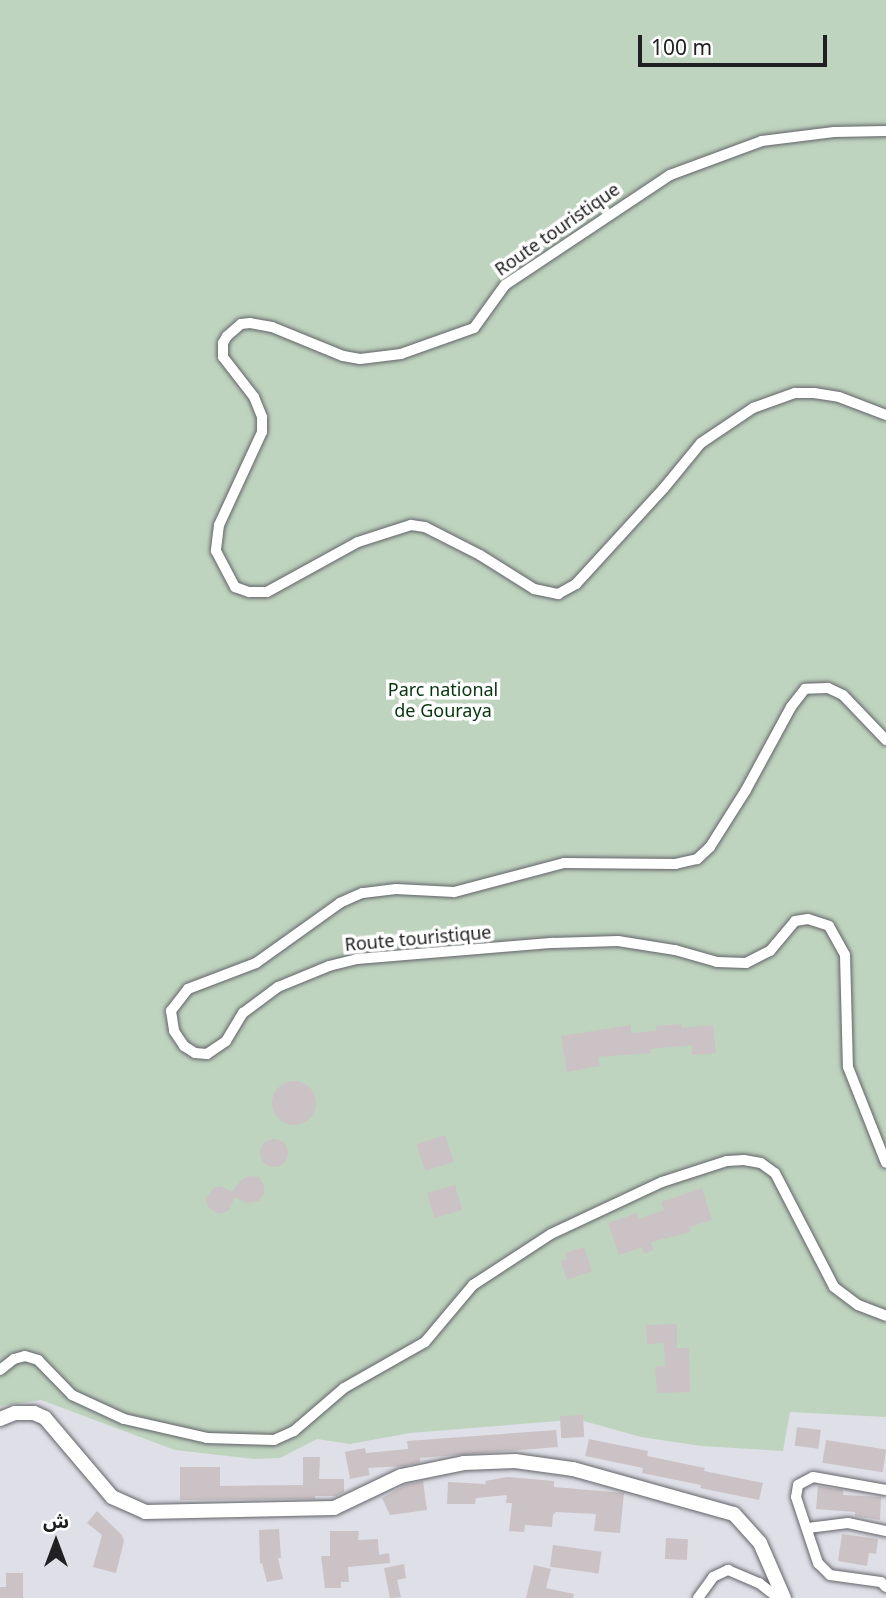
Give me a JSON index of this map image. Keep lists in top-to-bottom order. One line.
{"streets":{"street":["Route touristique"]},"parks":["Parc national de Gouraya"],"scale_bar":"100 m","north":"top"}
